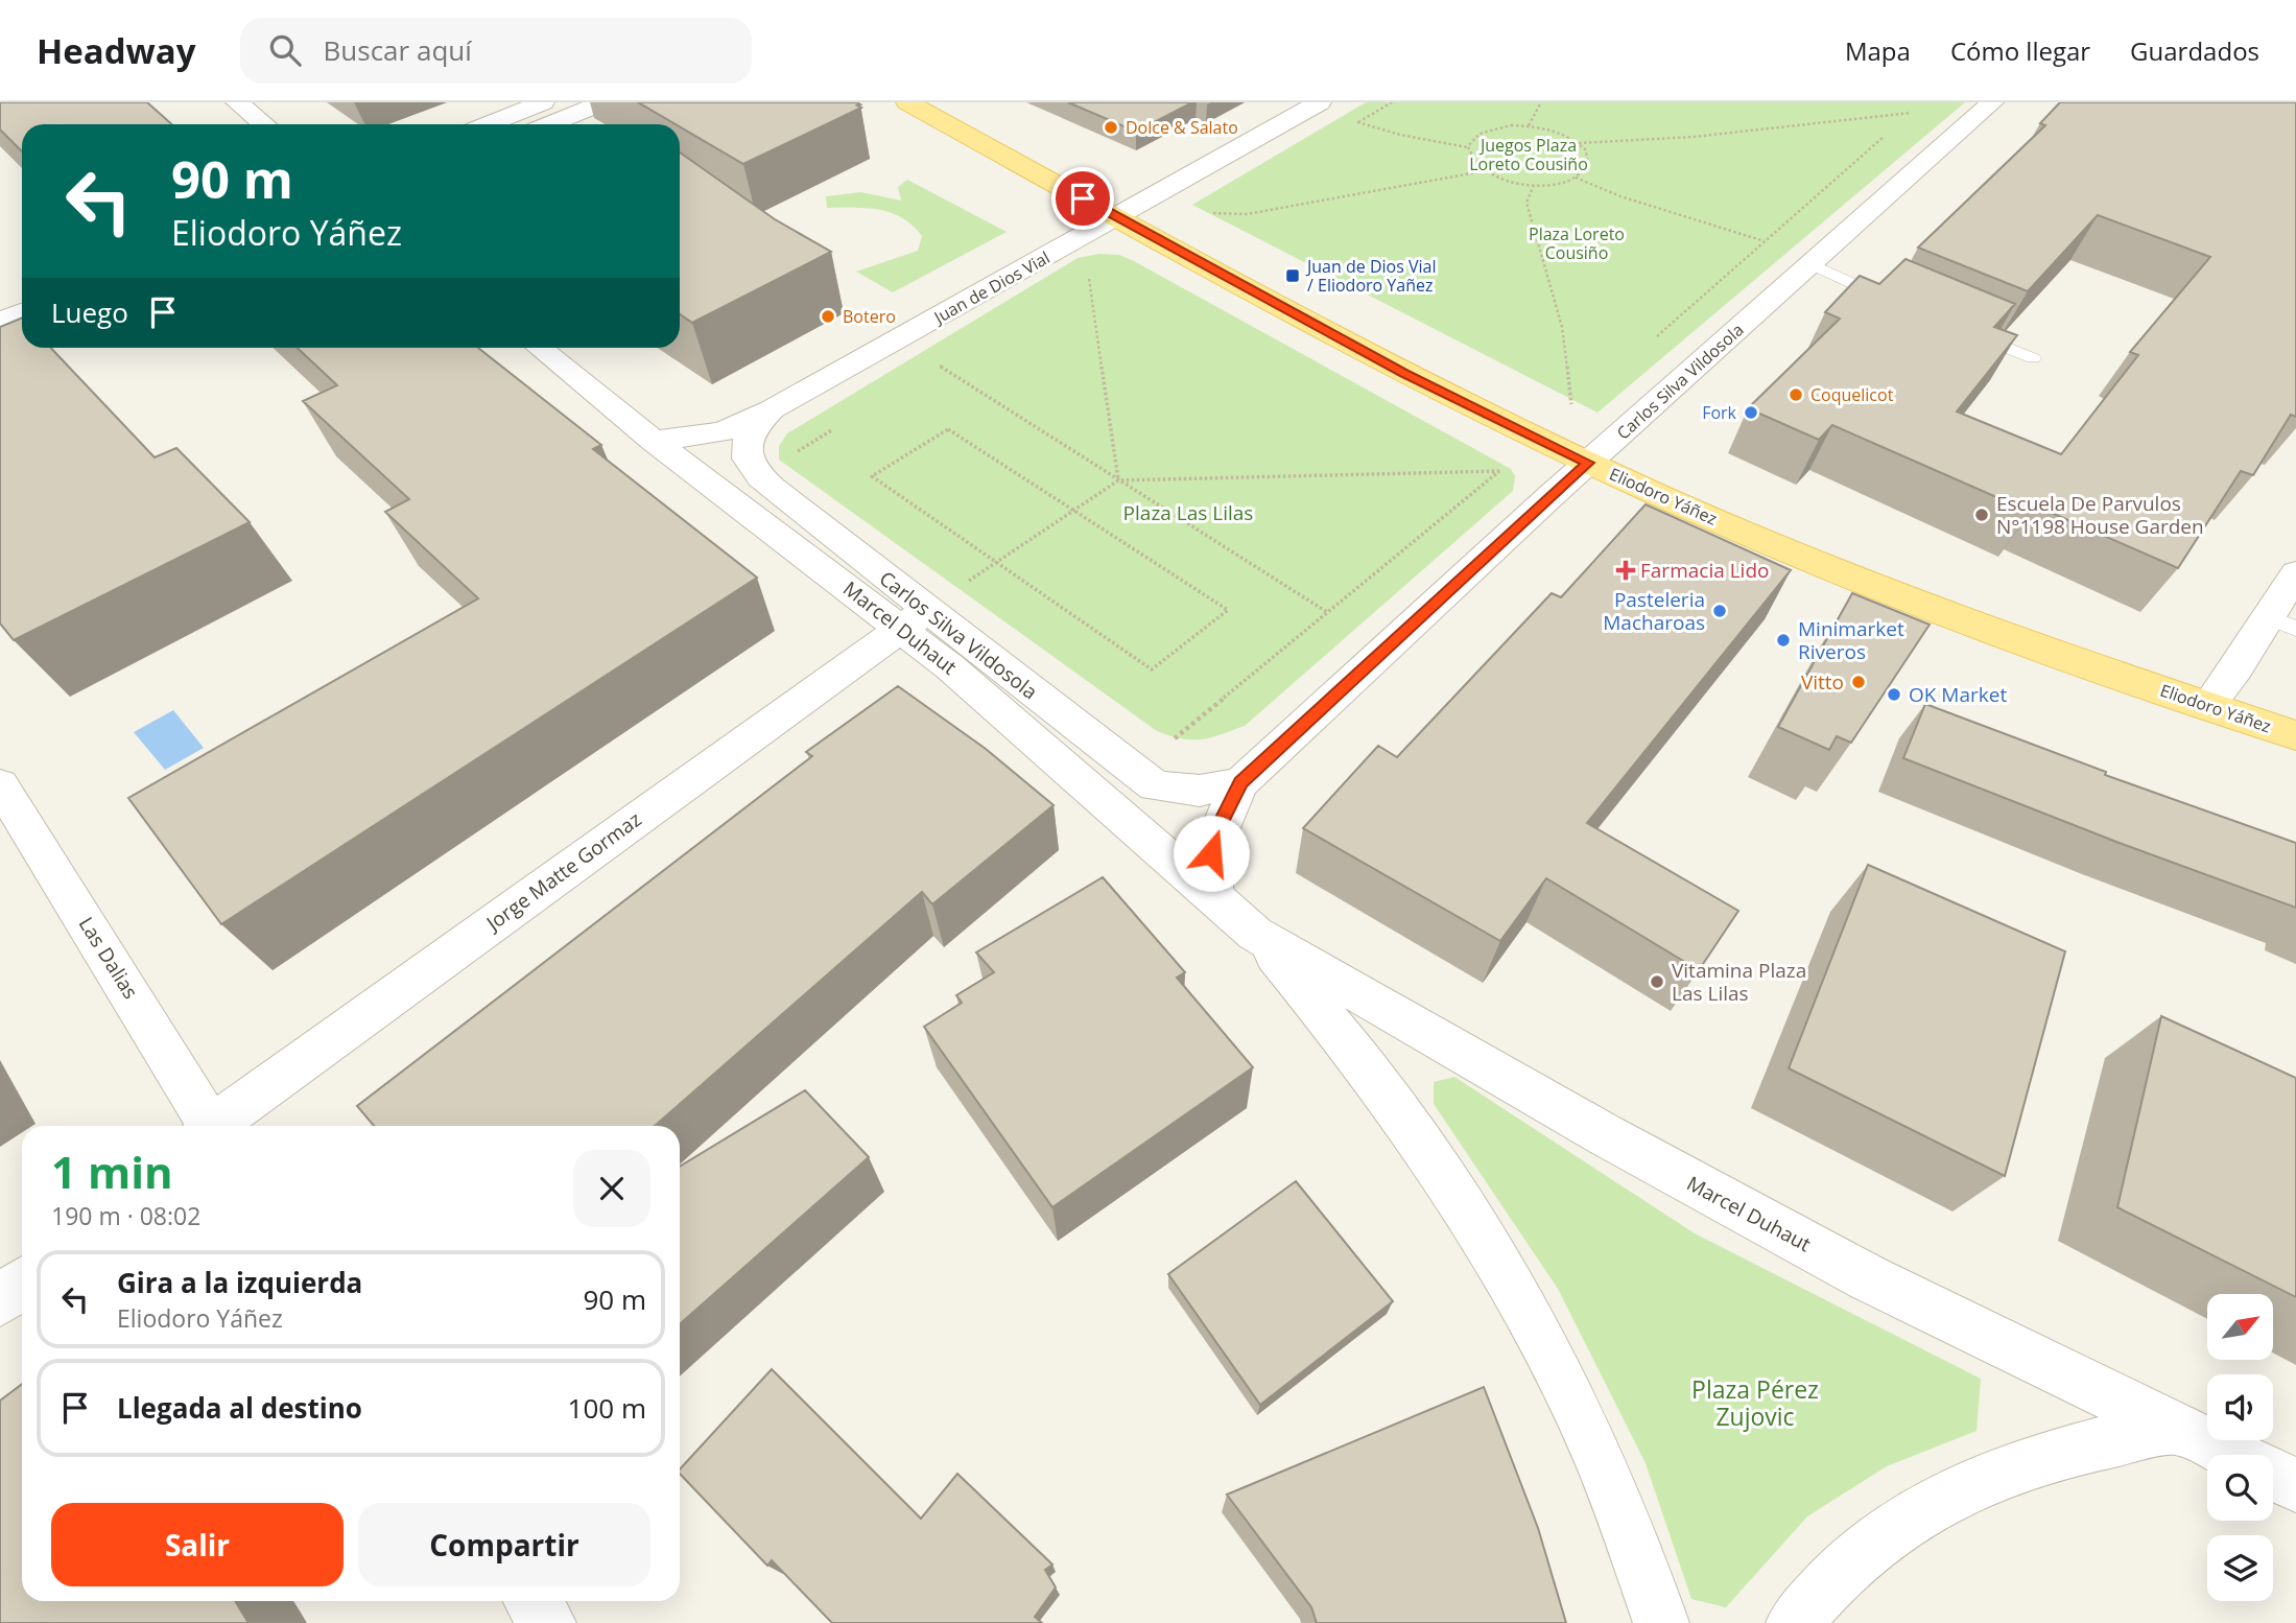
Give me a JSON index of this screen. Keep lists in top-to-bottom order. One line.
{"streets":{"main road":["Eliodoro Yáñez"],"street":["Juan de Dios Vial","Carlos Silva Vildosola","Marcel Duhaut","Jorge Matte Gormaz","Las Dalias"]},"crossings":[["Juan de Dios Vial","Carlos Silva Vildosola"],["Juan de Dios Vial","Eliodoro Yáñez"],["Juan de Dios Vial","Marcel Duhaut"],["Carlos Silva Vildosola","Eliodoro Yáñez"],["Carlos Silva Vildosola","Marcel Duhaut"],["Carlos Silva Vildosola","Jorge Matte Gormaz"],["Marcel Duhaut","Jorge Matte Gormaz"]],"parks":["Juegos Plaza Loreto Cousiño","Plaza Loreto Cousiño","Plaza Las Lilas","Plaza Pérez Zujovic"],"places":{"other":["Dolce & Salato","Botero","Coquelicot","Fork","Escuela De Parvulos N°1198 House Garden","Pasteleria Macharoas","Minimarket Riveros","Vitto","OK Market","Vitamina Plaza Las Lilas"],"transit":["Juan de Dios Vial / Eliodoro Yañez"],"health":["Farmacia Lido"]},"north":"top right","page":{"header":"Headway","search":"Buscar aquí","nav":["Mapa","Cómo llegar","Guardados"],"turn":["90 m","Eliodoro Yáñez"],"then":"Luego","heading":["1 min","190 m · 08:02"],"list":[{"name":"Gira a la izquierda","note":"Eliodoro Yáñez","value":"90 m"},{"name":"Llegada al destino","value":"100 m"}],"buttons":["Salir","Compartir"]}}
